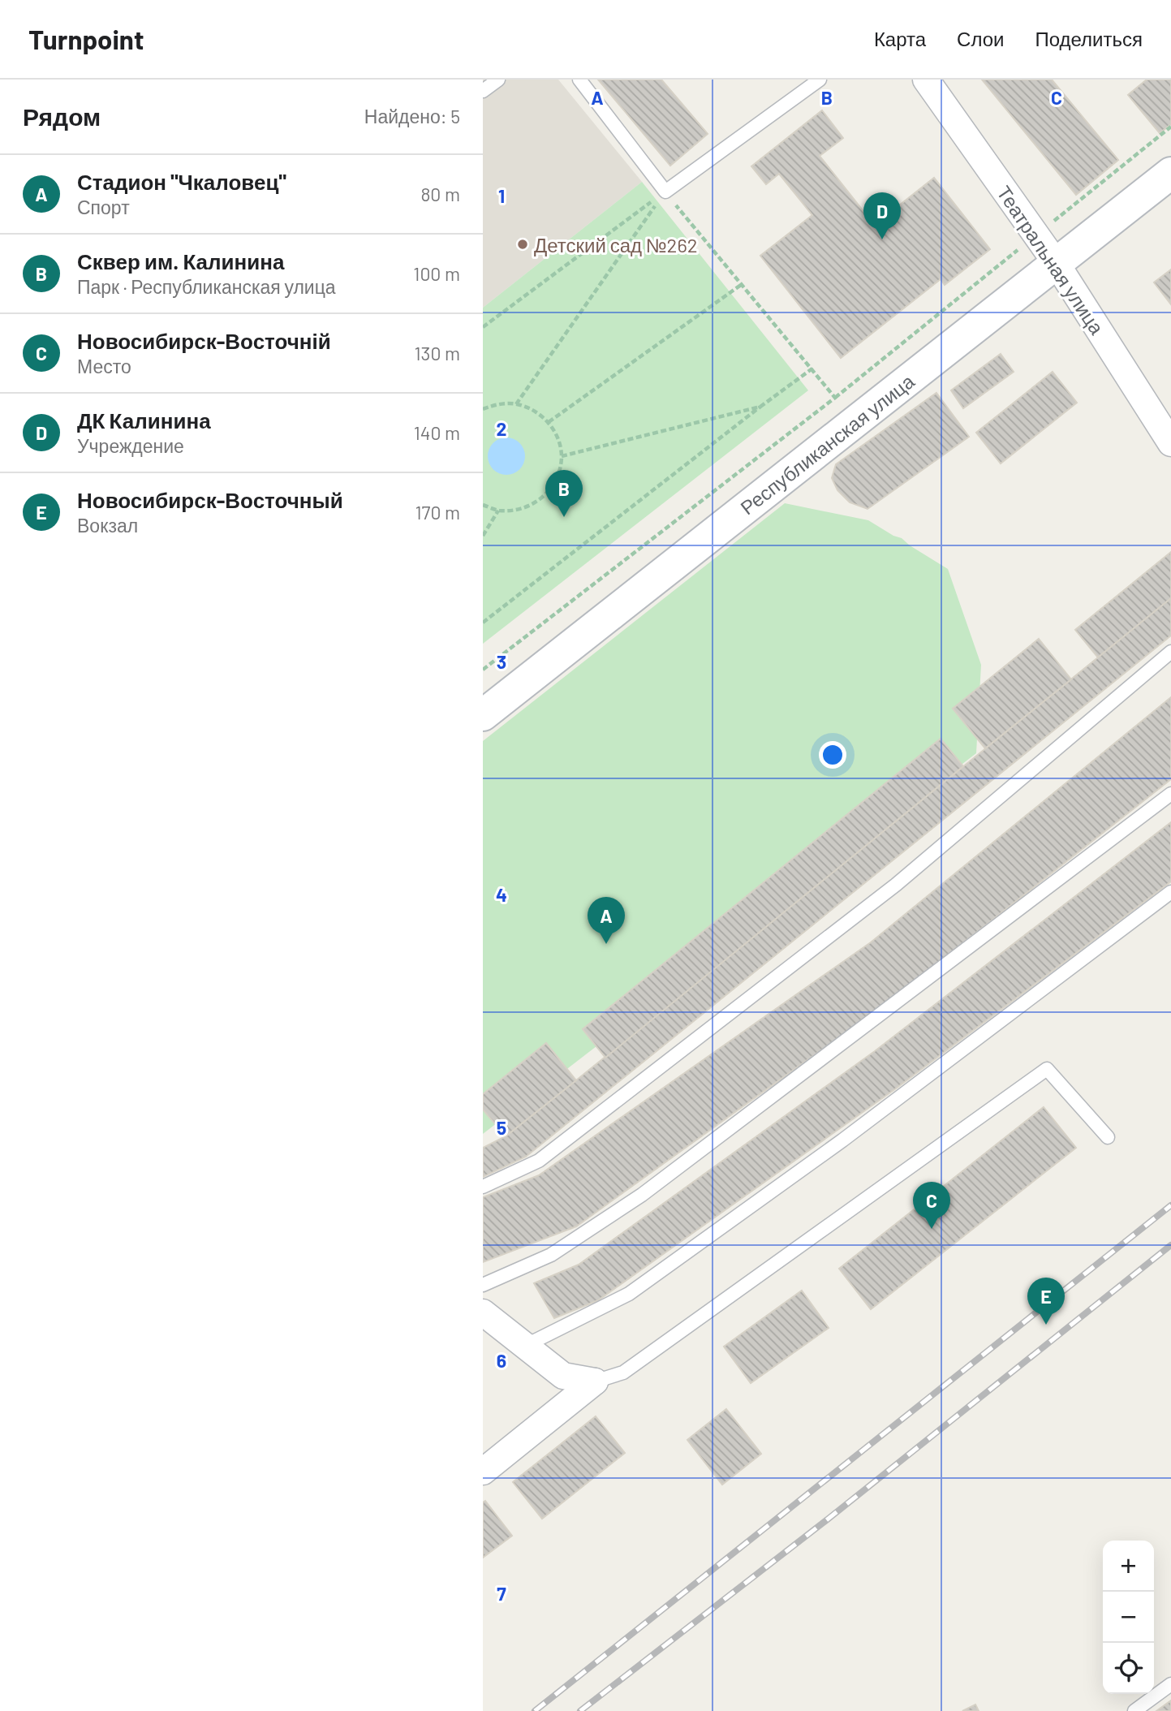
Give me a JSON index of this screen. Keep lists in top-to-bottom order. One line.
{"streets":{"street":["Театральная улица","Республиканская улица"]},"crossings":[["Театральная улица","Республиканская улица"]],"places":["Детский сад №262"],"page":{"header":"Turnpoint","nav":["Карта","Слои","Поделиться"],"heading":["Рядом","Найдено: 5"],"list":[{"mark":"A","name":"Стадион \"Чкаловец\"","note":"Спорт","value":"80 m"},{"mark":"B","name":"Сквер им. Калинина","note":"Парк · Республиканская улица","value":"100 m"},{"mark":"C","name":"Новосибирск-Восточній","note":"Место","value":"130 m"},{"mark":"D","name":"ДК Калинина","note":"Учреждение","value":"140 m"},{"mark":"E","name":"Новосибирск-Восточный","note":"Вокзал","value":"170 m"}],"pins":["D","B","A","C","E"],"map_buttons":["+","−"]},"grid":{"columns":["A","B","C"],"rows":["1","2","3","4","5","6","7"]}}
